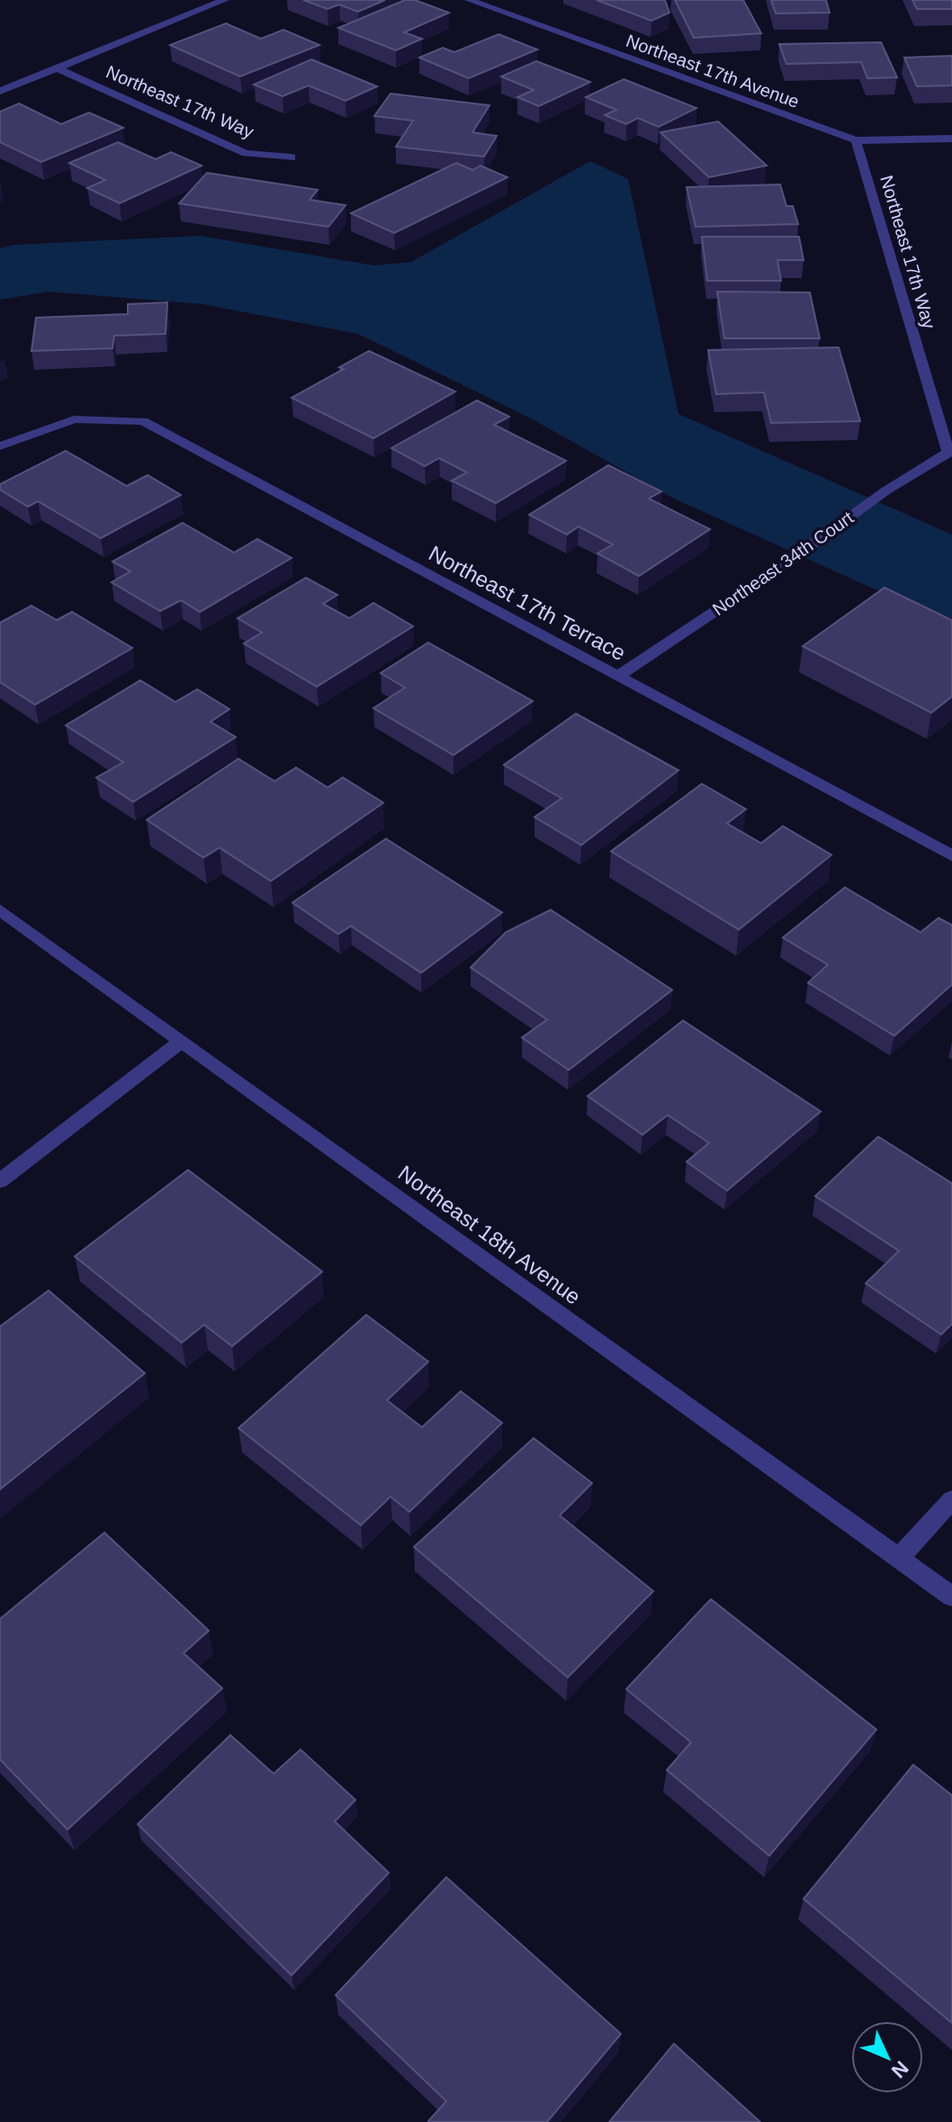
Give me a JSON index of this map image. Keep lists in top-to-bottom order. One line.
{"streets":{"street":["Northeast 17th Avenue","Northeast 17th Way","Northeast 34th Court","Northeast 17th Terrace","Northeast 18th Avenue"]},"crossings":[["Northeast 17th Avenue","Northeast 17th Way"],["Northeast 17th Way","Northeast 34th Court"],["Northeast 34th Court","Northeast 17th Terrace"]],"north":"bottom right"}
